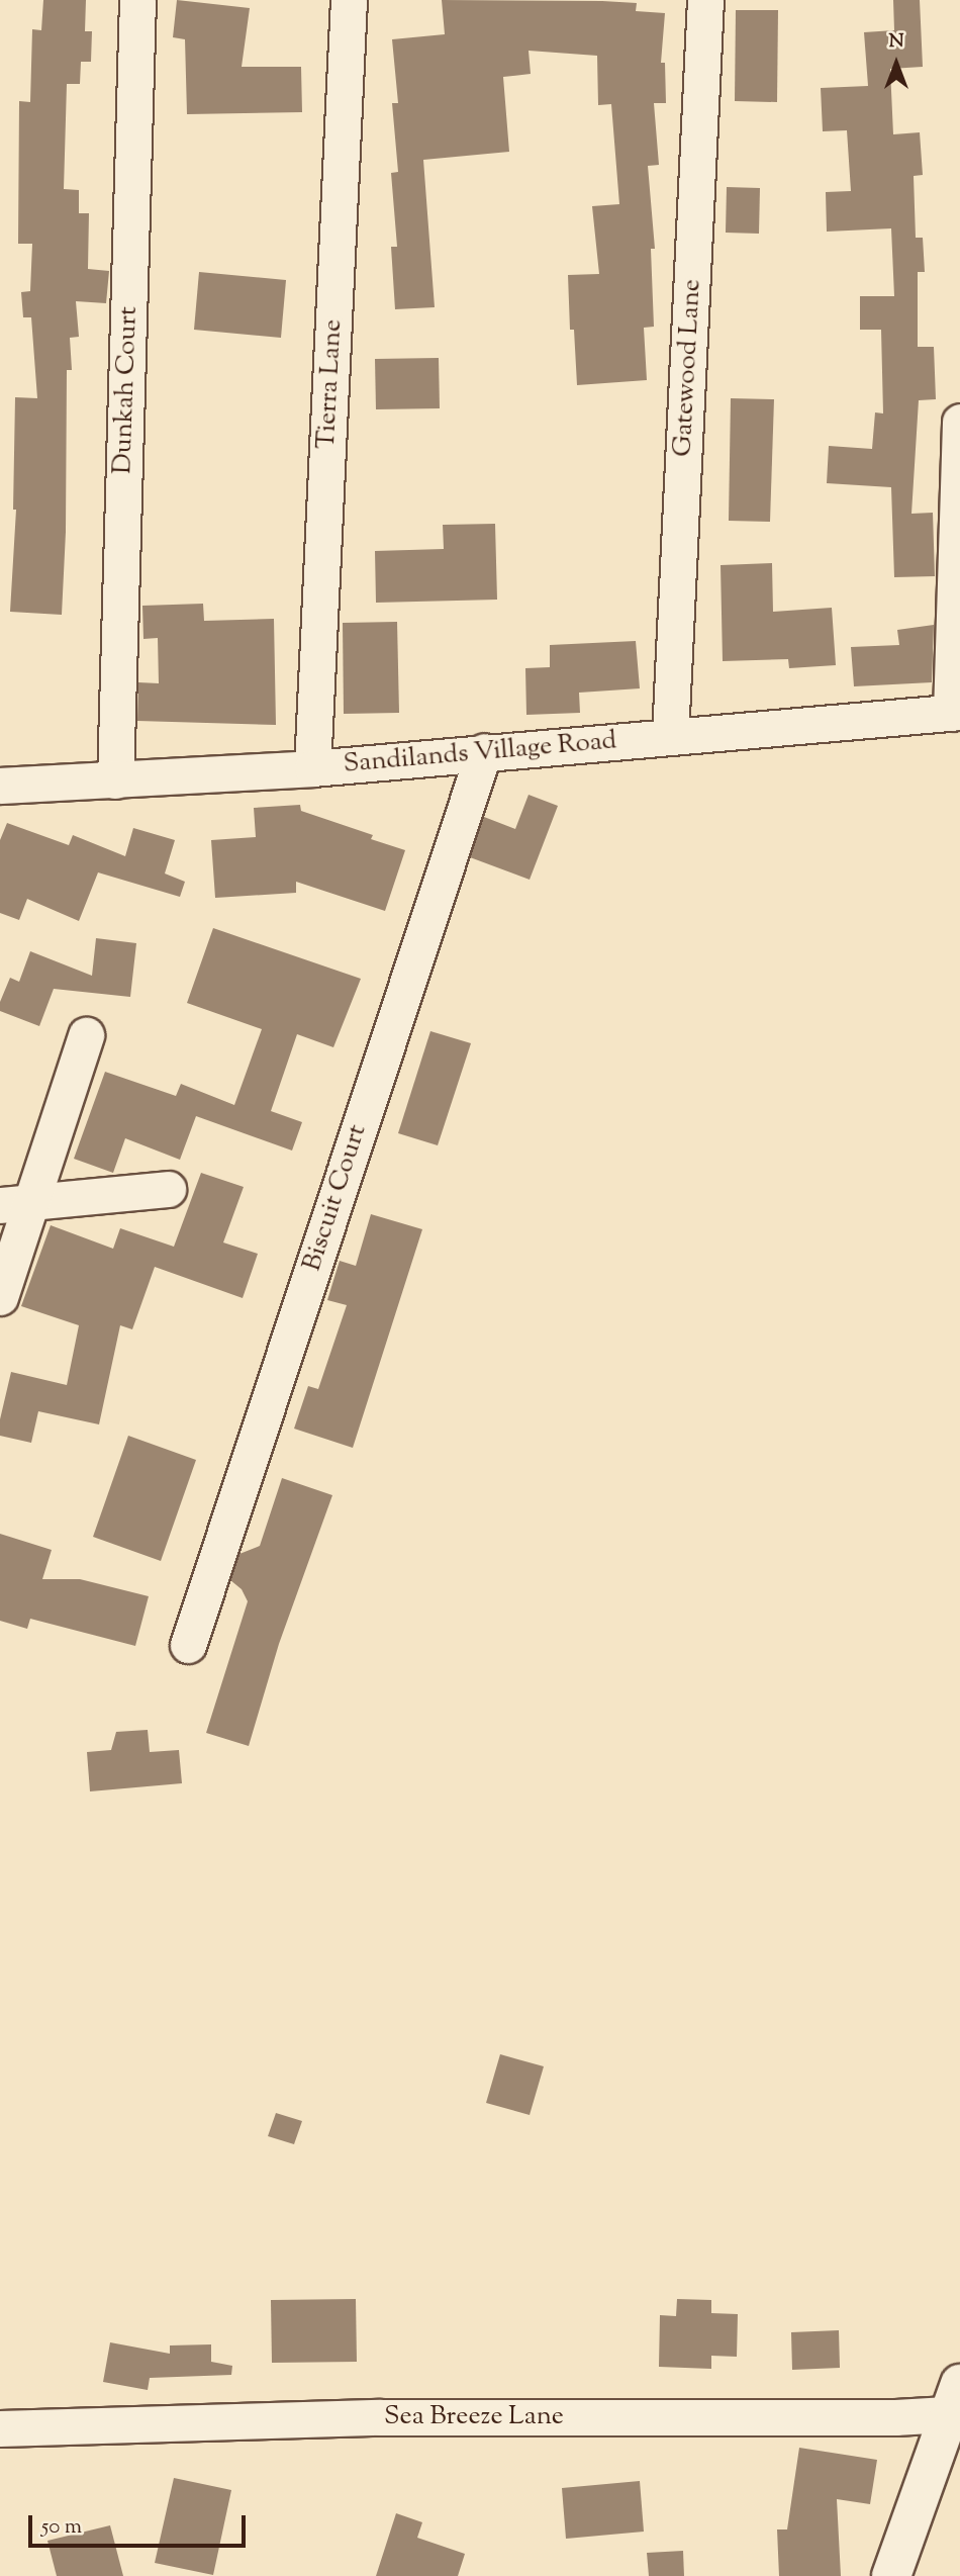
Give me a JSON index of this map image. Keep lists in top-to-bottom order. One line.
{"streets":{"street":["Gatewood Lane","Tierra Lane","Dunkah Court","Sandilands Village Road","Biscuit Court","Sea Breeze Lane"]},"crossings":[["Gatewood Lane","Sandilands Village Road"],["Tierra Lane","Sandilands Village Road"],["Dunkah Court","Sandilands Village Road"],["Sandilands Village Road","Biscuit Court"]],"scale_bar":"50 m","north":"top"}
